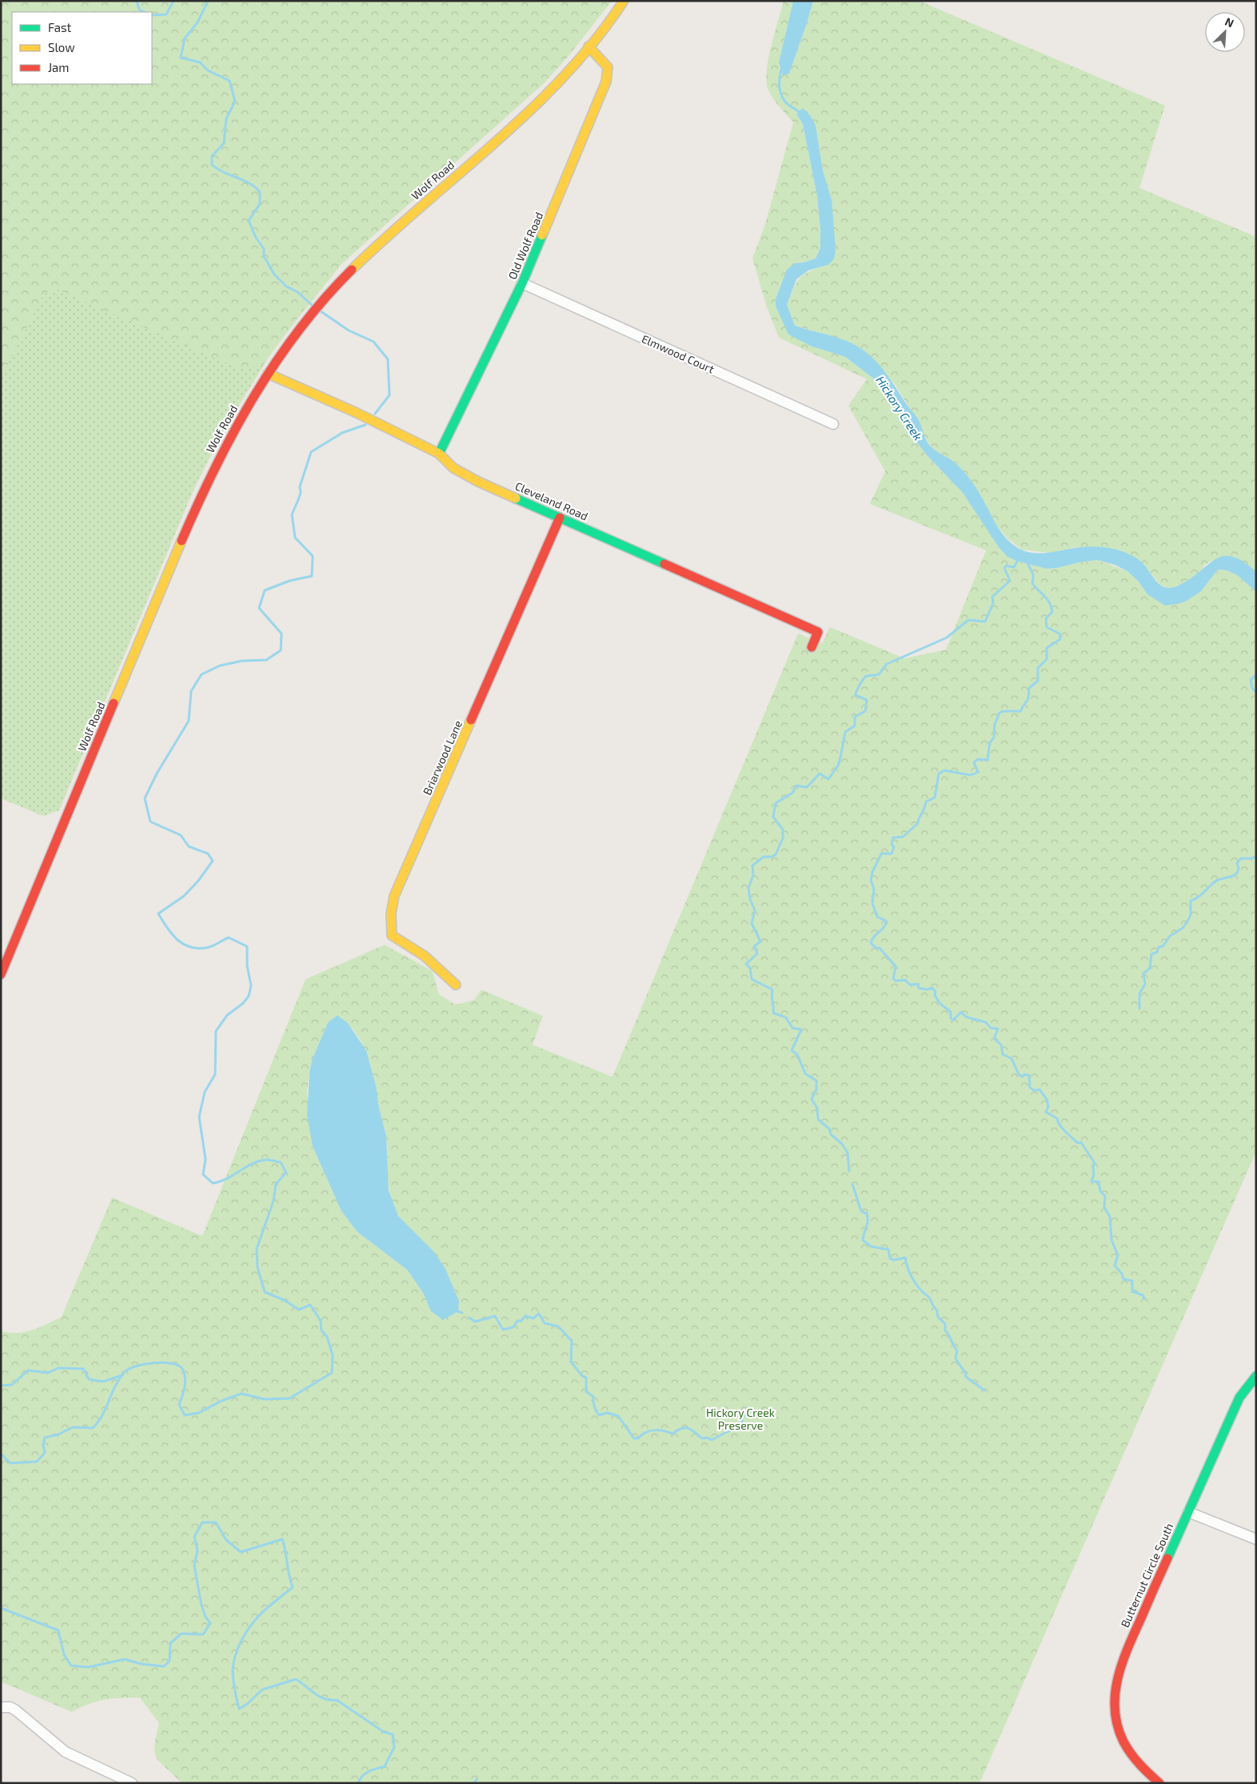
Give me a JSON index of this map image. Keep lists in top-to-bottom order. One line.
{"streets":{"street":["Wolf Road","Old Wolf Road","Elmwood Court","Cleveland Road","Briarwood Lane","Butternut Circle South"]},"crossings":[["Wolf Road","Old Wolf Road"],["Wolf Road","Cleveland Road"],["Old Wolf Road","Elmwood Court"],["Old Wolf Road","Cleveland Road"],["Cleveland Road","Briarwood Lane"]],"water":["Hickory Creek"],"parks":["Hickory Creek Preserve"],"legend":["Fast","Slow","Jam"],"north":"top right"}
